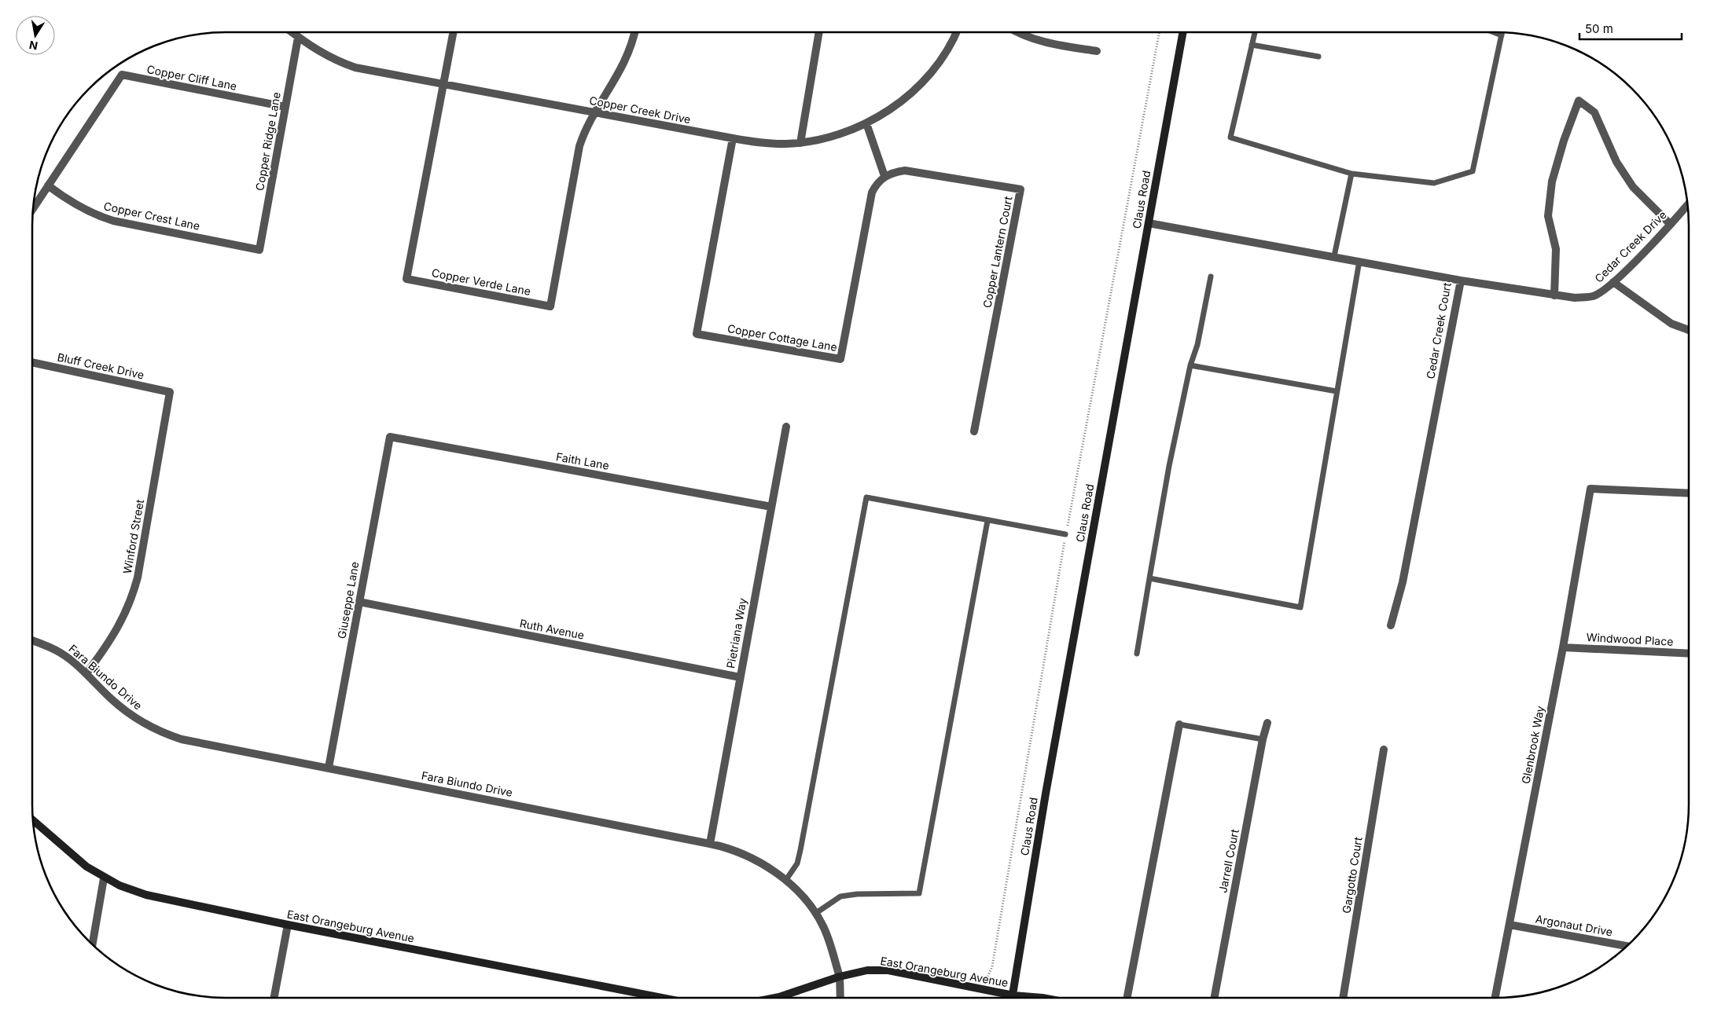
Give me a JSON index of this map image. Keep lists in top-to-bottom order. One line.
{"streets":{"street":["Copper Cliff Lane","Copper Creek Drive","Copper Ridge Lane","Claus Road","Copper Crest Lane","Cedar Creek Drive","Copper Lantern Court","Copper Verde Lane","Cedar Creek Court","Copper Cottage Lane","Bluff Creek Drive","Faith Lane","Winford Street","Giuseppe Lane","Ruth Avenue","Pietriana Way","Windwood Place","Fara Biundo Drive","Glenbrook Way","Jarrell Court","Gargotto Court","Argonaut Drive","East Orangeburg Avenue"]},"crossings":[["Copper Cliff Lane","Copper Ridge Lane"],["Copper Cliff Lane","Copper Crest Lane"],["Copper Creek Drive","Copper Ridge Lane"],["Copper Creek Drive","Copper Verde Lane"],["Copper Creek Drive","Copper Cottage Lane"],["Copper Ridge Lane","Copper Crest Lane"],["Claus Road","Cedar Creek Court"],["Claus Road","East Orangeburg Avenue"],["Cedar Creek Drive","Cedar Creek Court"],["Copper Lantern Court","Copper Cottage Lane"],["Bluff Creek Drive","Winford Street"],["Faith Lane","Giuseppe Lane"],["Faith Lane","Pietriana Way"],["Winford Street","Fara Biundo Drive"],["Giuseppe Lane","Ruth Avenue"],["Giuseppe Lane","Fara Biundo Drive"],["Ruth Avenue","Pietriana Way"],["Pietriana Way","Fara Biundo Drive"],["Windwood Place","Glenbrook Way"],["Fara Biundo Drive","East Orangeburg Avenue"],["Glenbrook Way","Argonaut Drive"]],"scale_bar":"50 m","north":"bottom"}
